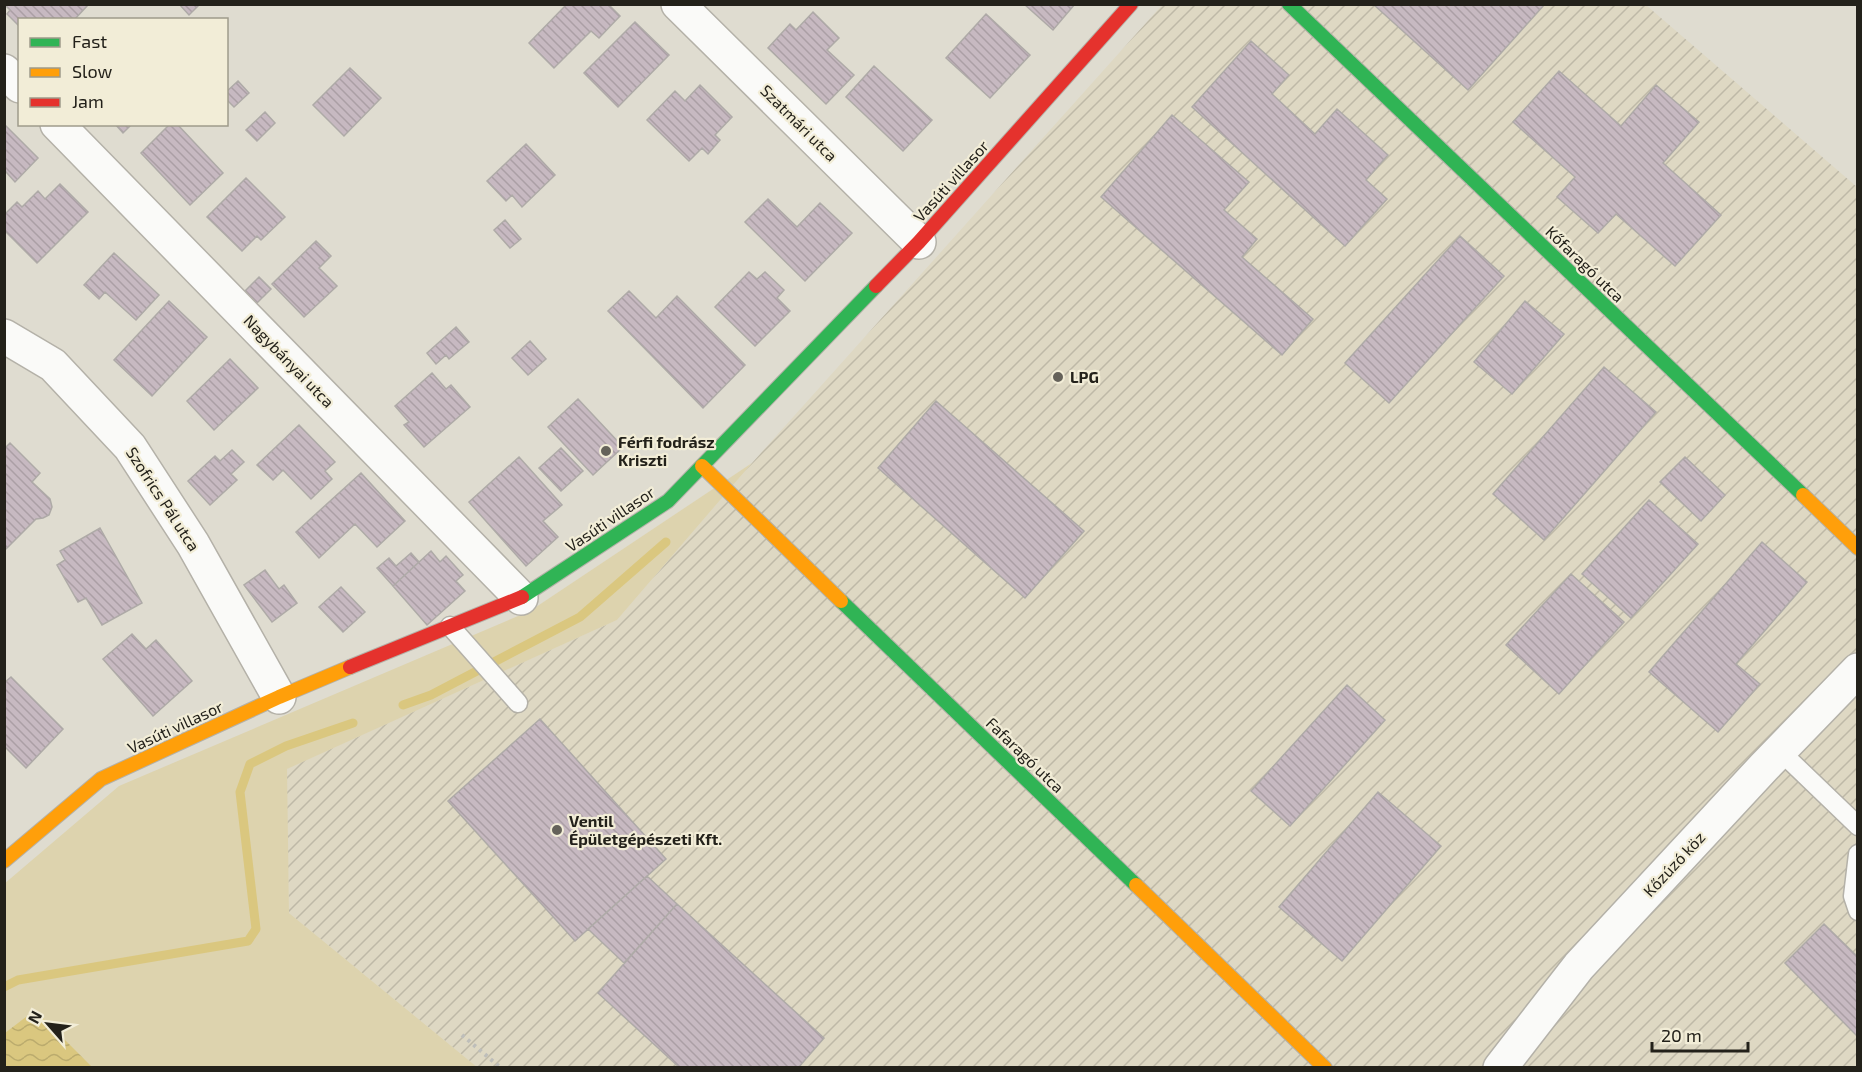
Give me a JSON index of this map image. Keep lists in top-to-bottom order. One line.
{"streets":{"street":["Szatmári utca","Vasúti villasor","Kőfaragó utca","Nagybányai utca","Szofrics Pál utca","Fafaragó utca","Kőzúzó köz"]},"crossings":[["Szatmári utca","Vasúti villasor"],["Vasúti villasor","Nagybányai utca"],["Vasúti villasor","Szofrics Pál utca"],["Vasúti villasor","Fafaragó utca"]],"places":["LPG","Férfi fodrász Kriszti","Ventil Épületgépészeti Kft."],"legend":["Fast","Slow","Jam"],"scale_bar":"20 m","north":"top left"}
